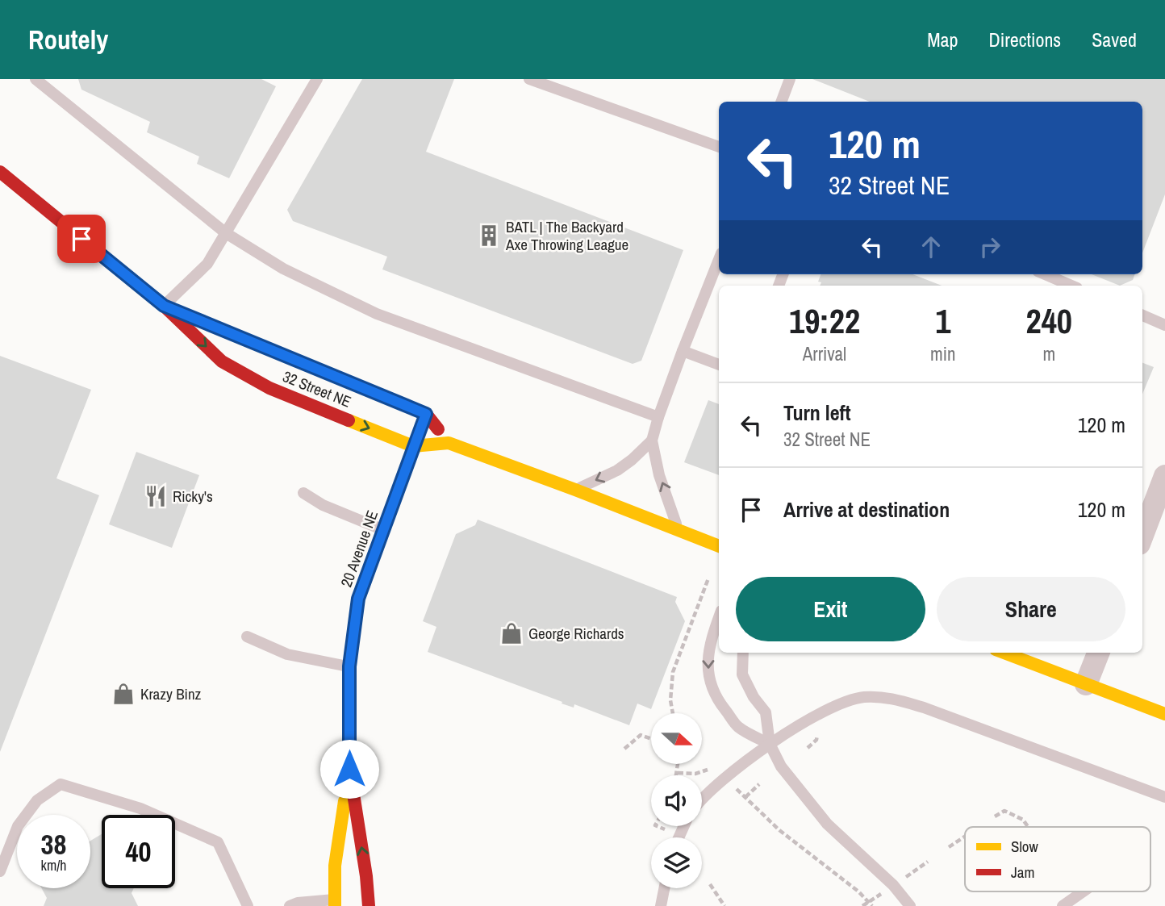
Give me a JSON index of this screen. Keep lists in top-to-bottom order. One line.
{"streets":{"street":["32 Street NE","20 Avenue NE"]},"crossings":[["32 Street NE","20 Avenue NE"]],"places":{"building":["BATL | The Backyard Axe Throwing League"],"restaurant":["Ricky's"],"shop":["George Richards","Krazy Binz"]},"legend":["Slow","Jam"],"north":"right","page":{"header":"Routely","nav":["Map","Directions","Saved"],"turn":["120 m","32 Street NE"],"eta":["19:22","Arrival","1","min","240","m"],"list":[{"name":"Turn left","note":"32 Street NE","value":"120 m"},{"name":"Arrive at destination","value":"120 m"}],"buttons":["Exit","Share"],"speed":"38 km/h","limit":"40"}}
